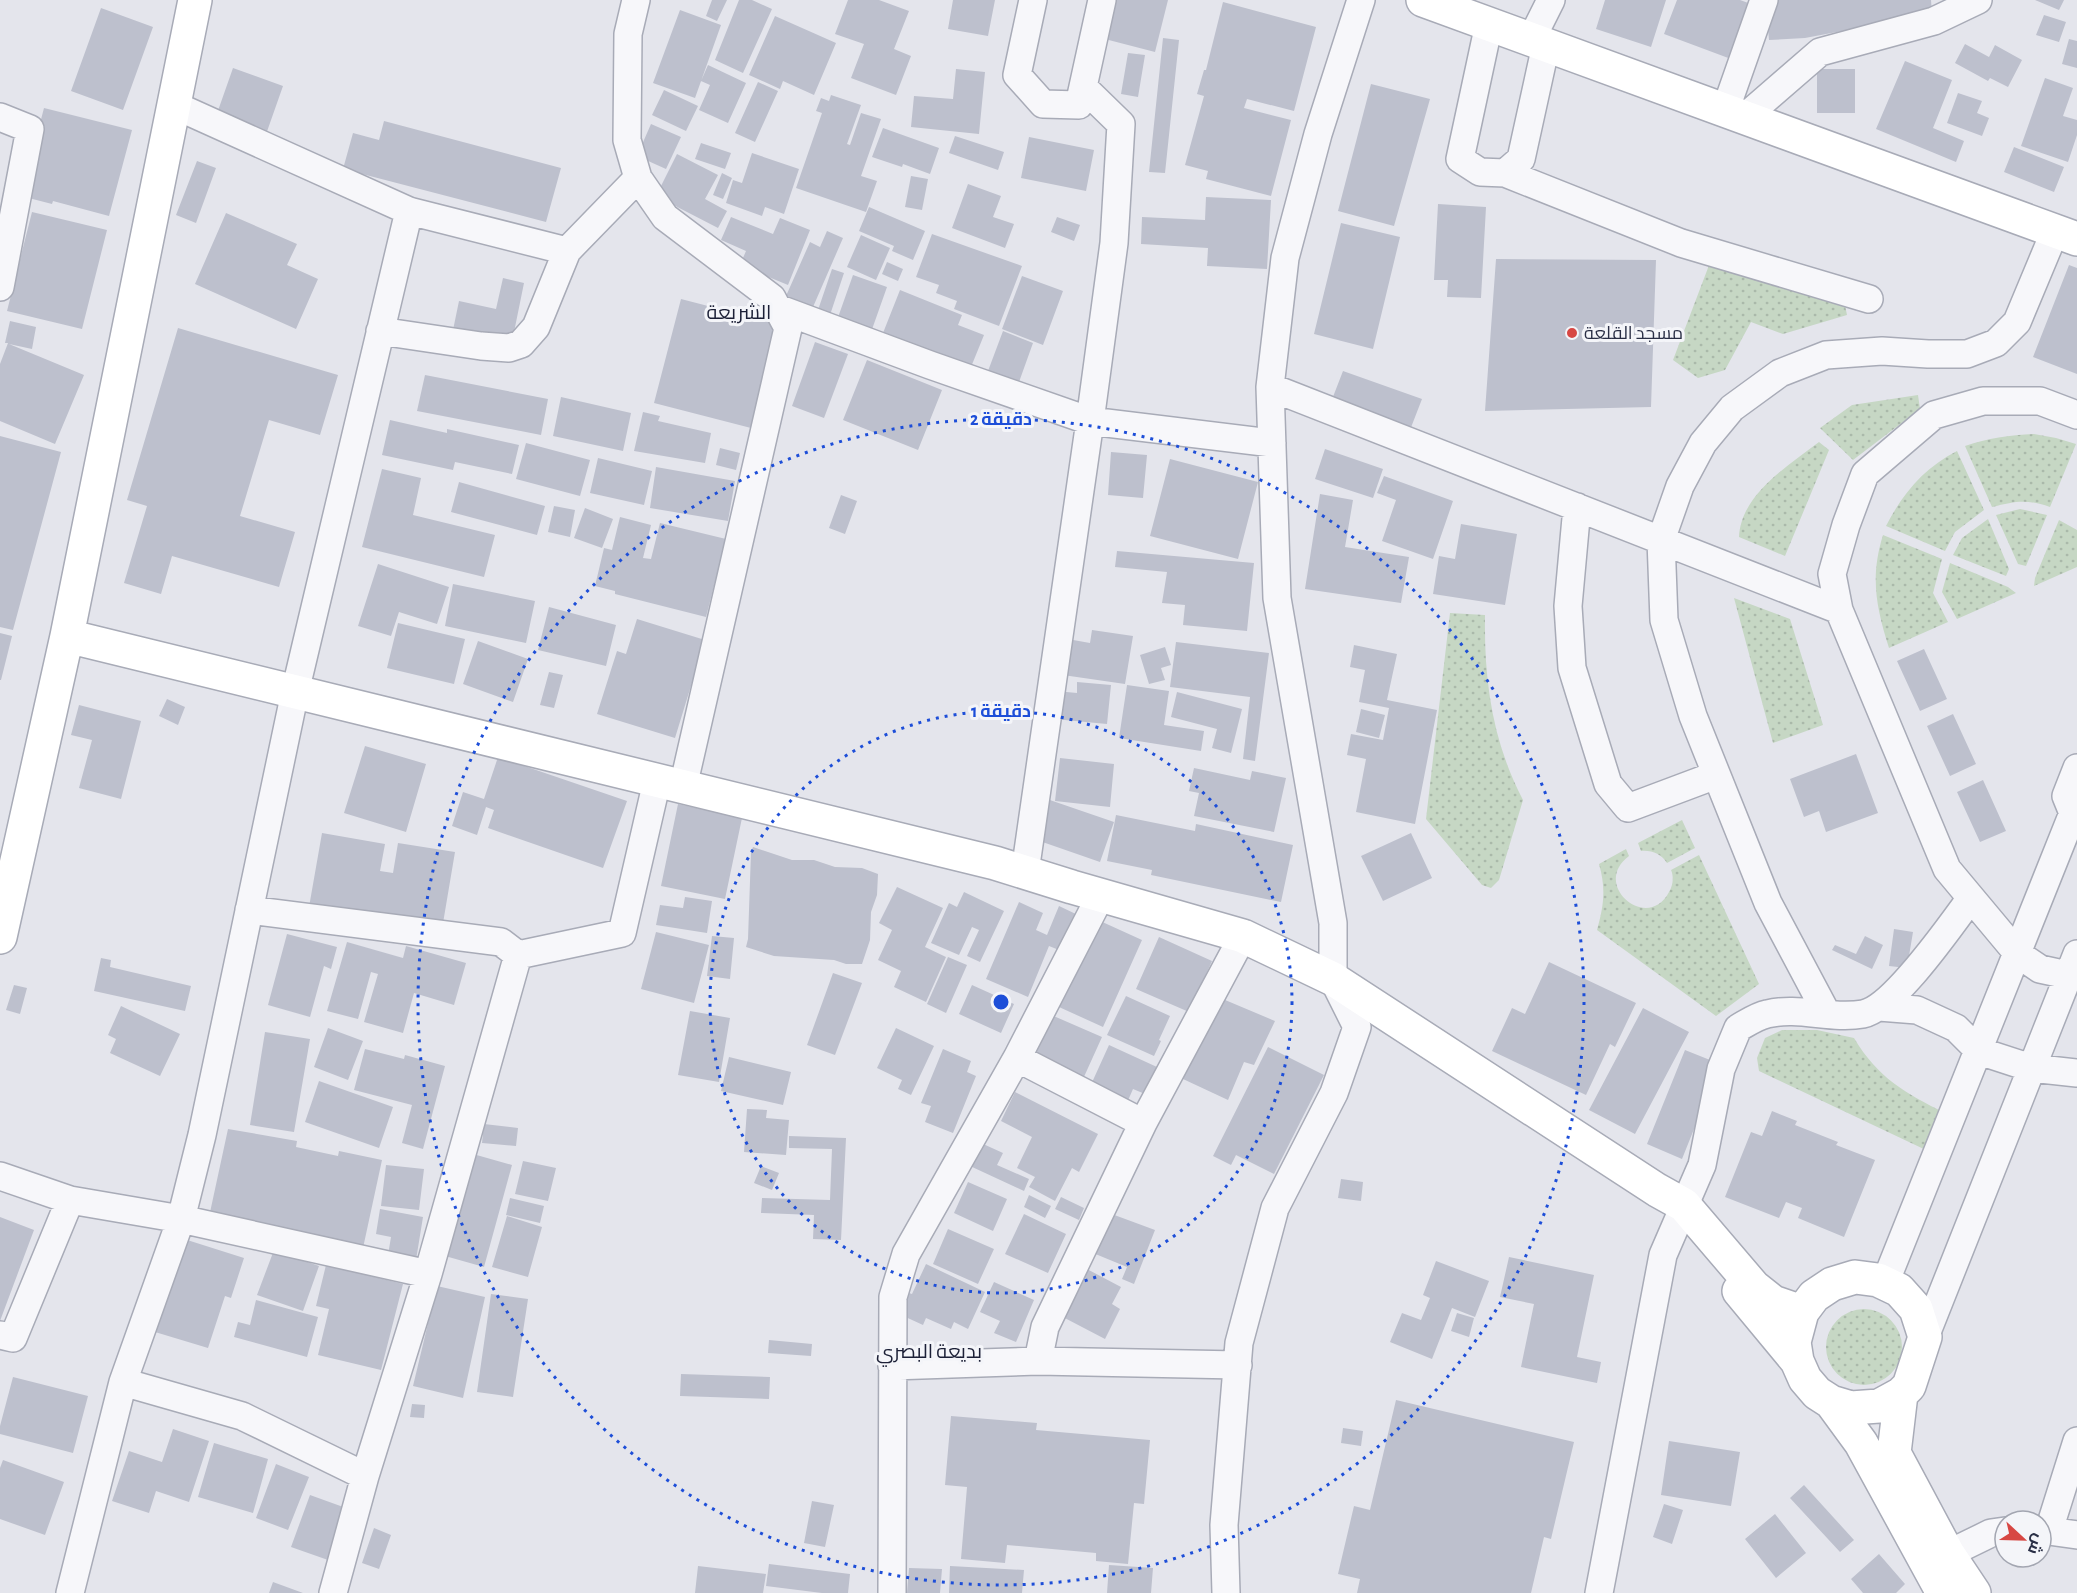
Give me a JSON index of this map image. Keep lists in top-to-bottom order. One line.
{"districts":["الشريعة","بديعة البصري"],"places":["مسجد القلعة"],"north":"right","rings":["2 دقيقة","1 دقيقة"]}
